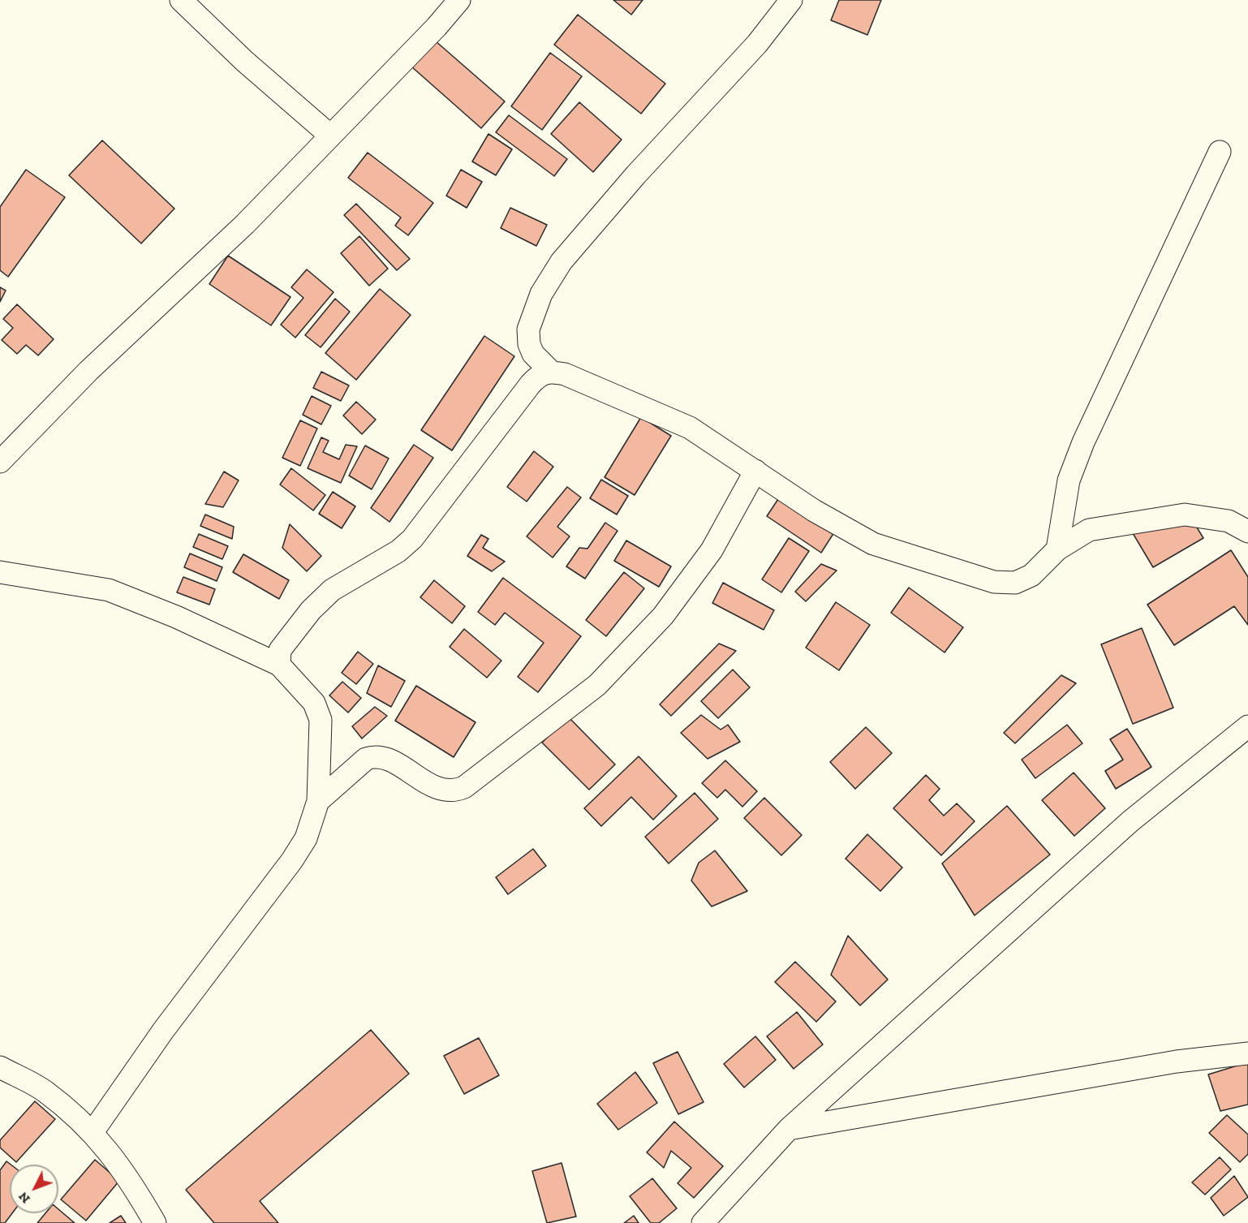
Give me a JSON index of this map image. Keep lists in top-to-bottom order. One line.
{"north":"bottom left"}
